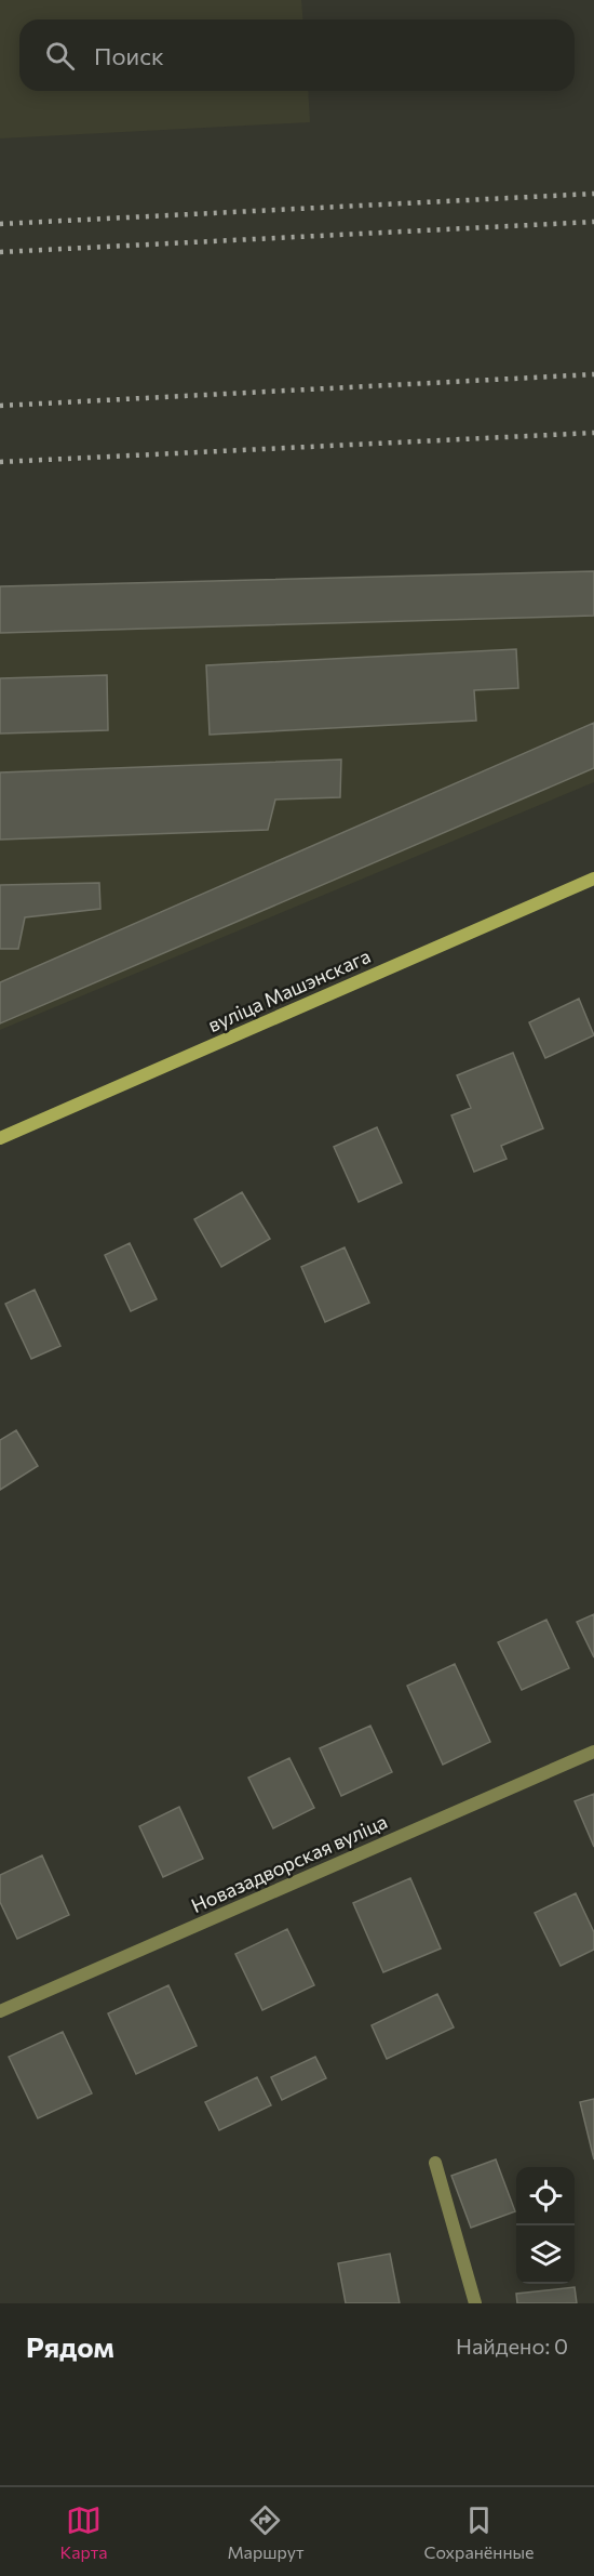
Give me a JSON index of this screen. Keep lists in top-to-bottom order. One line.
{"streets":{"main road":["вуліца Машэнскага"],"street":["Новазадворская вуліца"]},"page":{"search":"Поиск","heading":["Рядом","Найдено: 0"],"nav":["Карта","Маршрут","Сохранённые"]}}
